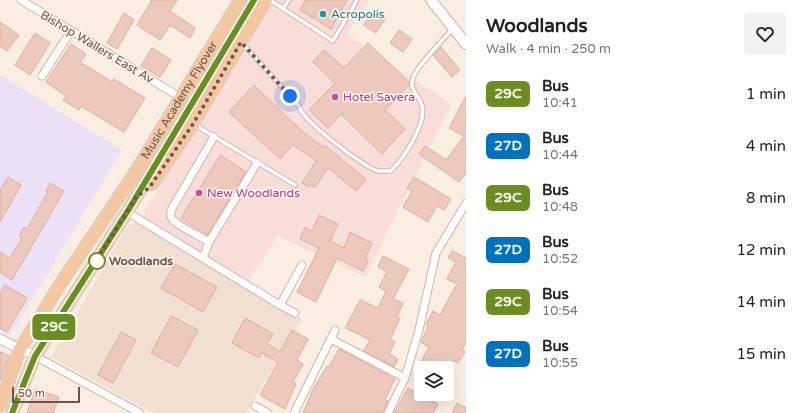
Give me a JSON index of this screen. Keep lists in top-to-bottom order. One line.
{"streets":{"main road":["Music Academy Flyover"],"street":["Bishop Wallers East Av"]},"places":["Acropolis","Hotel Savera","New Woodlands","Woodlands"],"lines":["bus line 29C"],"scale_bar":"50 m","page":{"on_map":"29C","heading":["Woodlands","Walk · 4 min · 250 m"],"list":[{"mark":"29C","name":"Bus","note":"10:41","value":"1 min"},{"mark":"27D","name":"Bus","note":"10:44","value":"4 min"},{"mark":"29C","name":"Bus","note":"10:48","value":"8 min"},{"mark":"27D","name":"Bus","note":"10:52","value":"12 min"},{"mark":"29C","name":"Bus","note":"10:54","value":"14 min"},{"mark":"27D","name":"Bus","note":"10:55","value":"15 min"}],"scale":"50 m"}}
